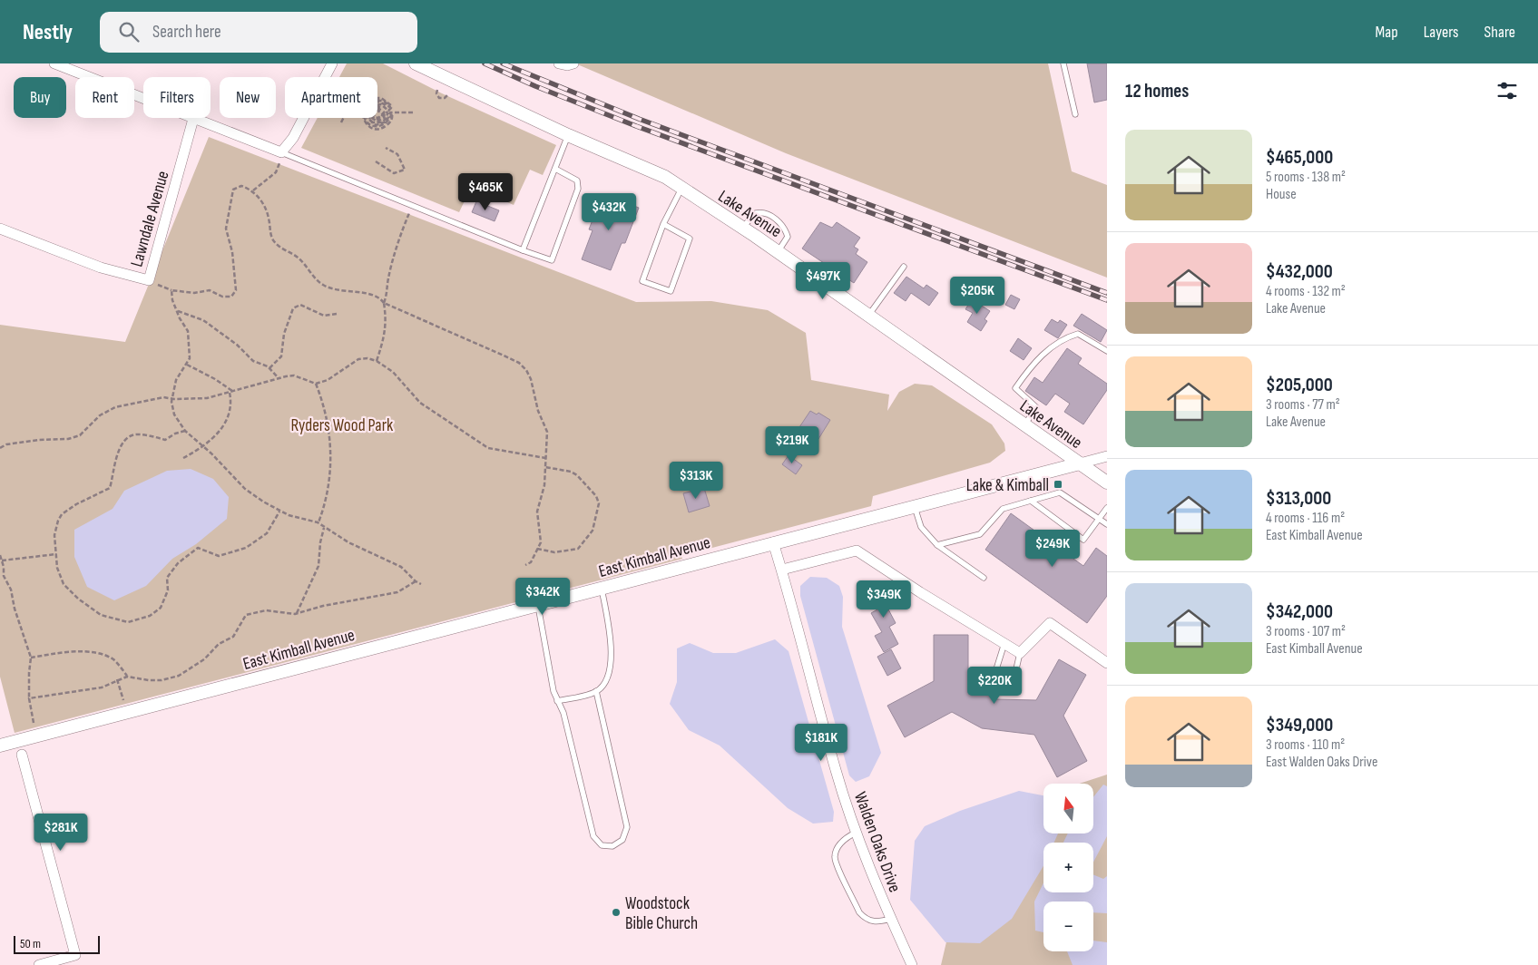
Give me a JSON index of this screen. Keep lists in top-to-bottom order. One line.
{"streets":{"street":["Lake Avenue","Lawndale Avenue","East Kimball Avenue","Walden Oaks Drive"]},"crossings":[["Lake Avenue","East Kimball Avenue"],["East Kimball Avenue","Walden Oaks Drive"]],"parks":["Ryders Wood Park"],"places":{"transit":["Lake & Kimball"],"other":["Woodstock Bible Church"]},"scale_bar":"50 m","north":"top","page":{"header":"Nestly","search":"Search here","nav":["Map","Layers","Share"],"heading":"12 homes","chip":["Buy","Rent","Filters","New","Apartment"],"list":[{"name":"$465,000","note":"5 rooms · 138 m² · House"},{"name":"$432,000","note":"4 rooms · 132 m² · Lake Avenue"},{"name":"$205,000","note":"3 rooms · 77 m² · Lake Avenue"},{"name":"$313,000","note":"4 rooms · 116 m² · East Kimball Avenue"},{"name":"$342,000","note":"3 rooms · 107 m² · East Kimball Avenue"},{"name":"$349,000","note":"3 rooms · 110 m² · East Walden Oaks Drive"}],"price":["$465K","$432K","$497K","$205K","$219K","$313K","$249K","$342K","$349K","$220K","$181K","$281K"],"map_buttons":["+","−"],"scale":"50 m"}}
